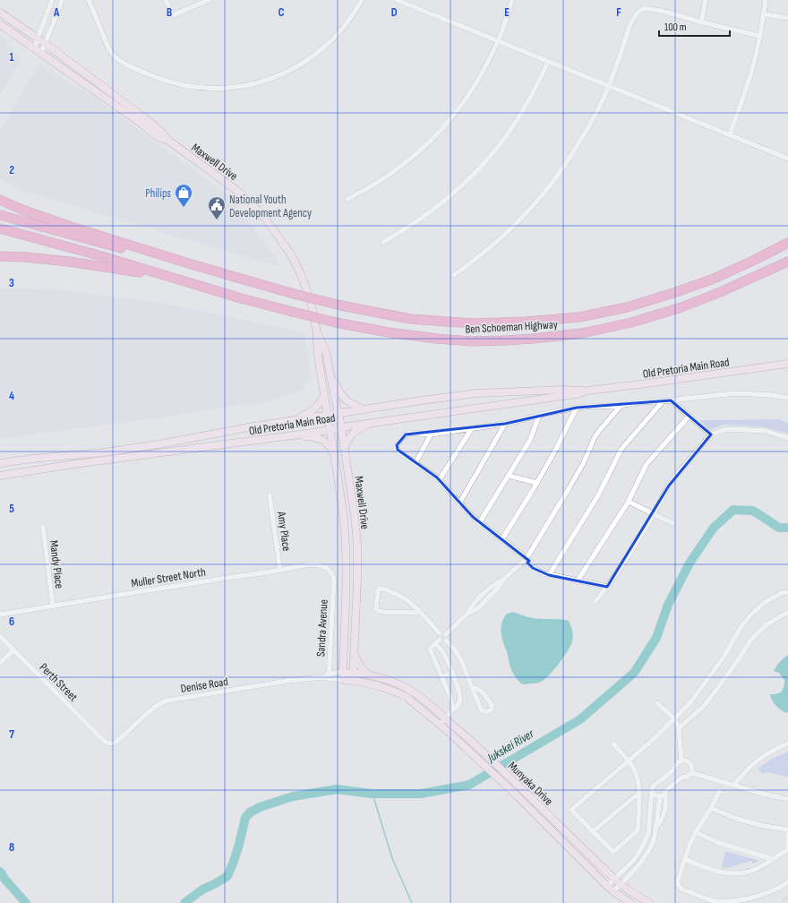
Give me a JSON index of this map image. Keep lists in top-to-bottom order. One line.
{"streets":{"highway":["Ben Schoeman Highway"],"main road":["Maxwell Drive","Old Pretoria Main Road","Munyaka Drive"],"street":["Amy Place","Mandy Place","Muller Street North","Sandra Avenue","Perth Street","Denise Road"]},"crossings":[["Maxwell Drive","Old Pretoria Main Road"],["Maxwell Drive","Munyaka Drive"],["Amy Place","Muller Street North"],["Mandy Place","Muller Street North"],["Muller Street North","Sandra Avenue"],["Sandra Avenue","Denise Road"],["Perth Street","Denise Road"]],"water":["Jukskei River"],"places":{"shop":["Philips"],"public building":["National Youth Development Agency"]},"scale_bar":"100 m","grid":{"columns":["A","B","C","D","E","F"],"rows":["1","2","3","4","5","6","7","8"]}}
